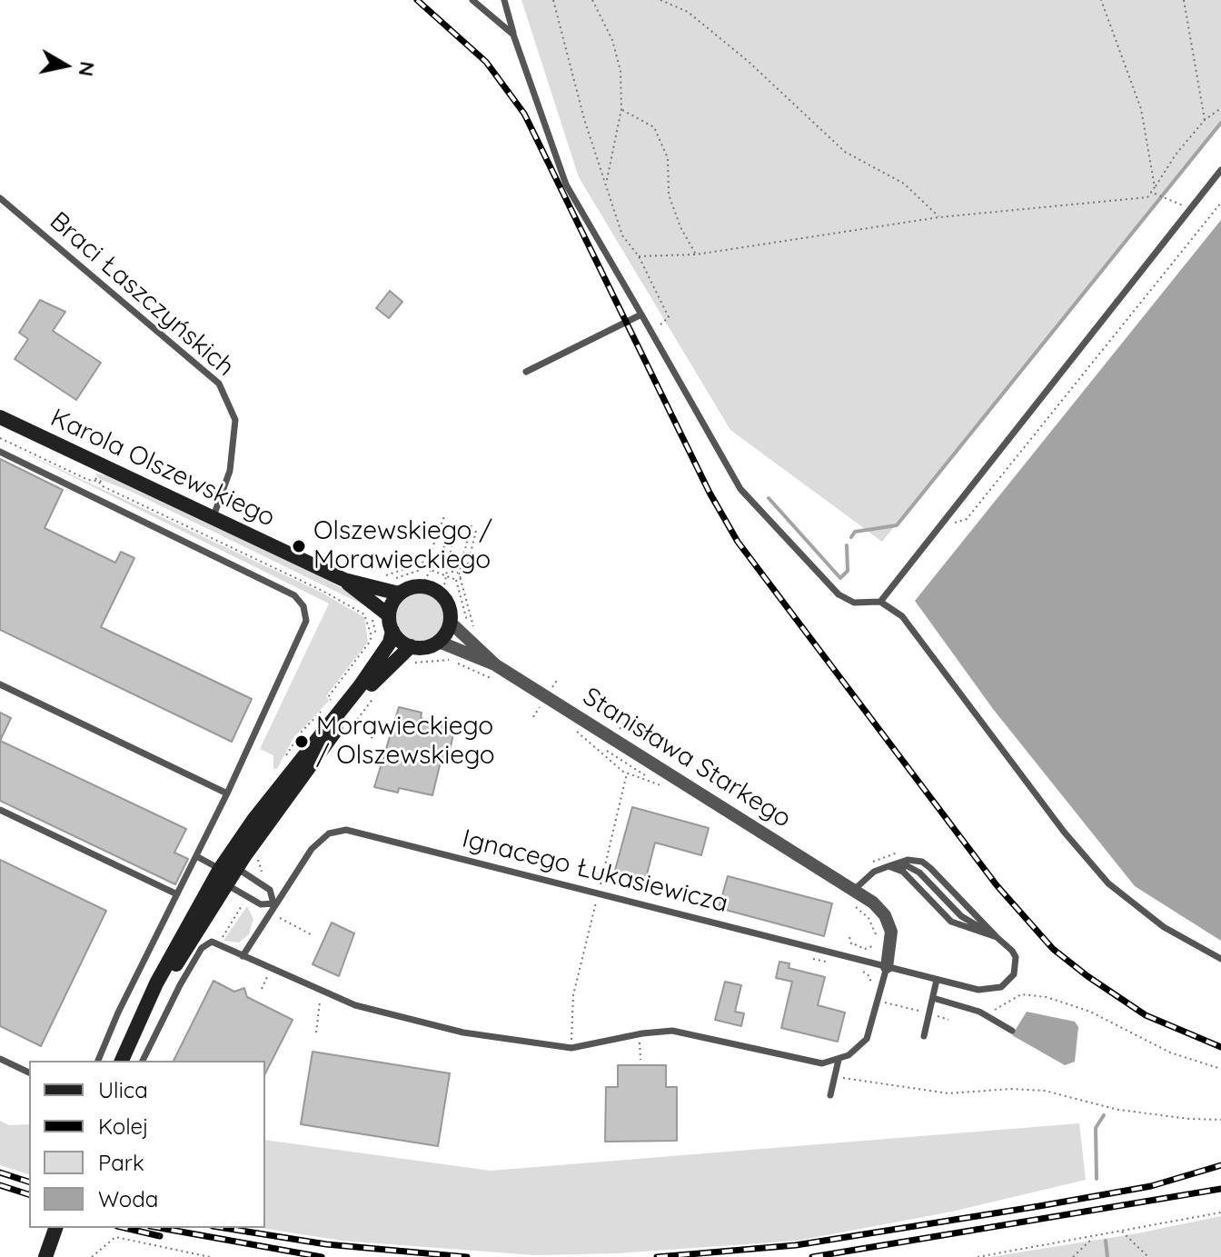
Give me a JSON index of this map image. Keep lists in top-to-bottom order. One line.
{"streets":{"street":["Karola Olszewskiego","Stanisława Starkego"],"lane":["Braci Łaszczyńskich","Ignacego Łukasiewicza"]},"crossings":[["Braci Łaszczyńskich","Karola Olszewskiego"],["Stanisława Starkego","Ignacego Łukasiewicza"]],"places":["Olszewskiego / Morawieckiego","Morawieckiego / Olszewskiego"],"legend":["Ulica","Kolej","Park","Woda"],"north":"right"}
